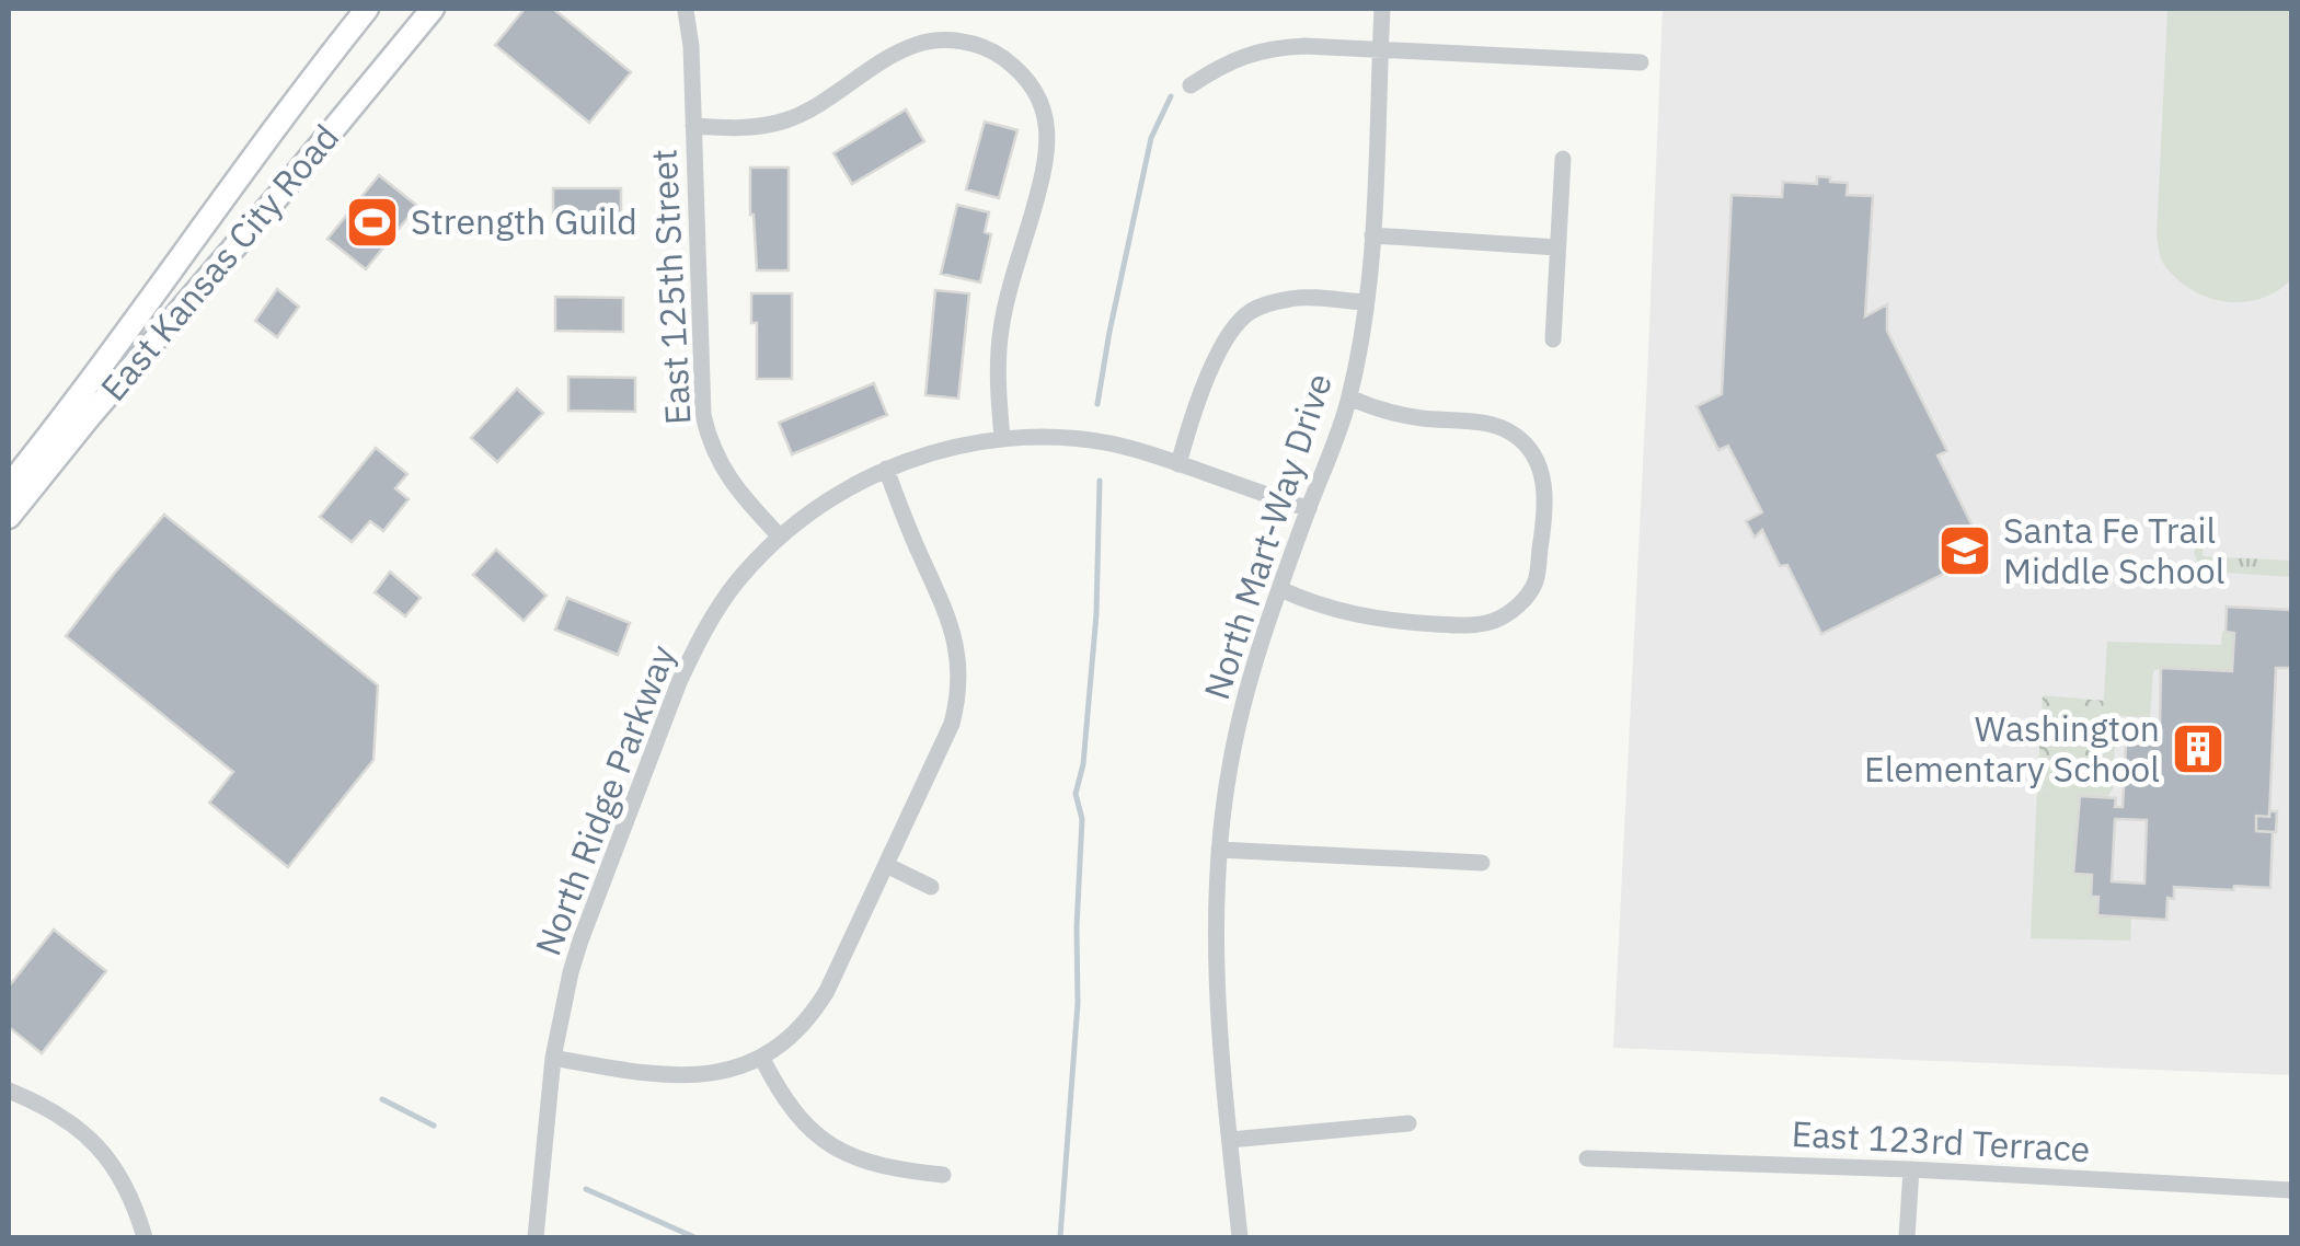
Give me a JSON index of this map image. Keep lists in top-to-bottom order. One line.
{"streets":{"main road":["East Kansas City Road"],"street":["East 125th Street","North Mart-Way Drive","North Ridge Parkway","East 123rd Terrace"]},"crossings":[["East 125th Street","North Ridge Parkway"]],"places":{"sports":["Strength Guild"],"school or university":["Santa Fe Trail Middle School"],"building":["Washington Elementary School"]}}
